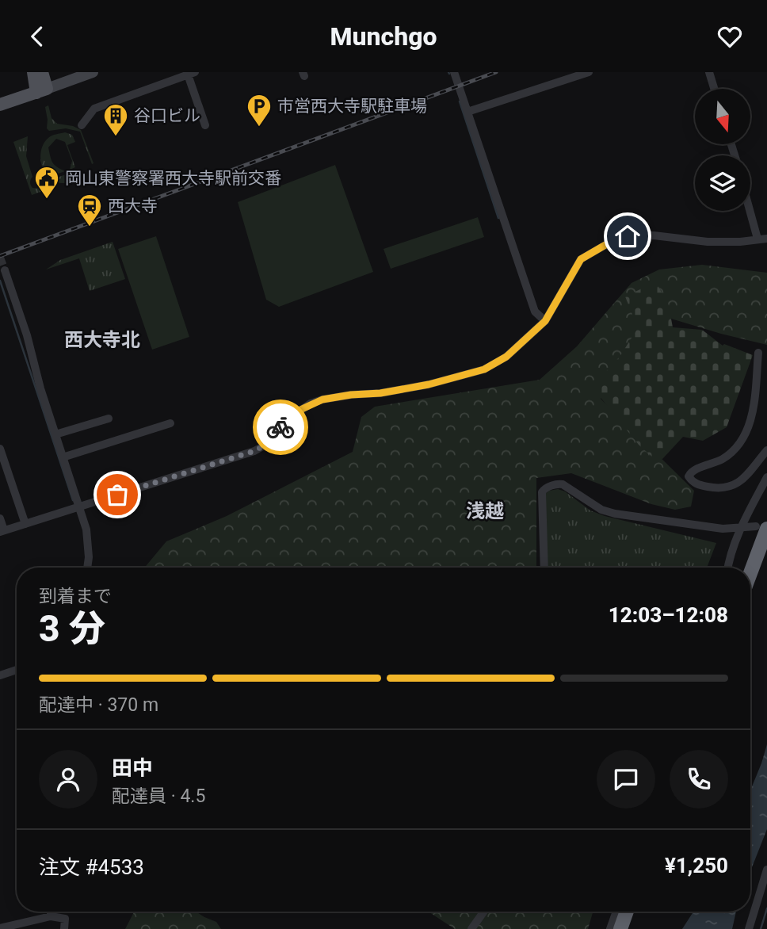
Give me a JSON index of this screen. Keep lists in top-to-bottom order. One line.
{"districts":["西大寺北","浅越"],"places":{"parking":["市営西大寺駅駐車場"],"building":["谷口ビル"],"public building":["岡山東警察署西大寺駅前交番"],"station":["西大寺"]},"north":"bottom","page":{"header":"Munchgo","heading":["3 分","到着まで","12:03–12:08"],"panel":["田中","配達員 · 4.5","注文 #4533","¥1,250"],"bar":"配達中 · 370 m"}}
